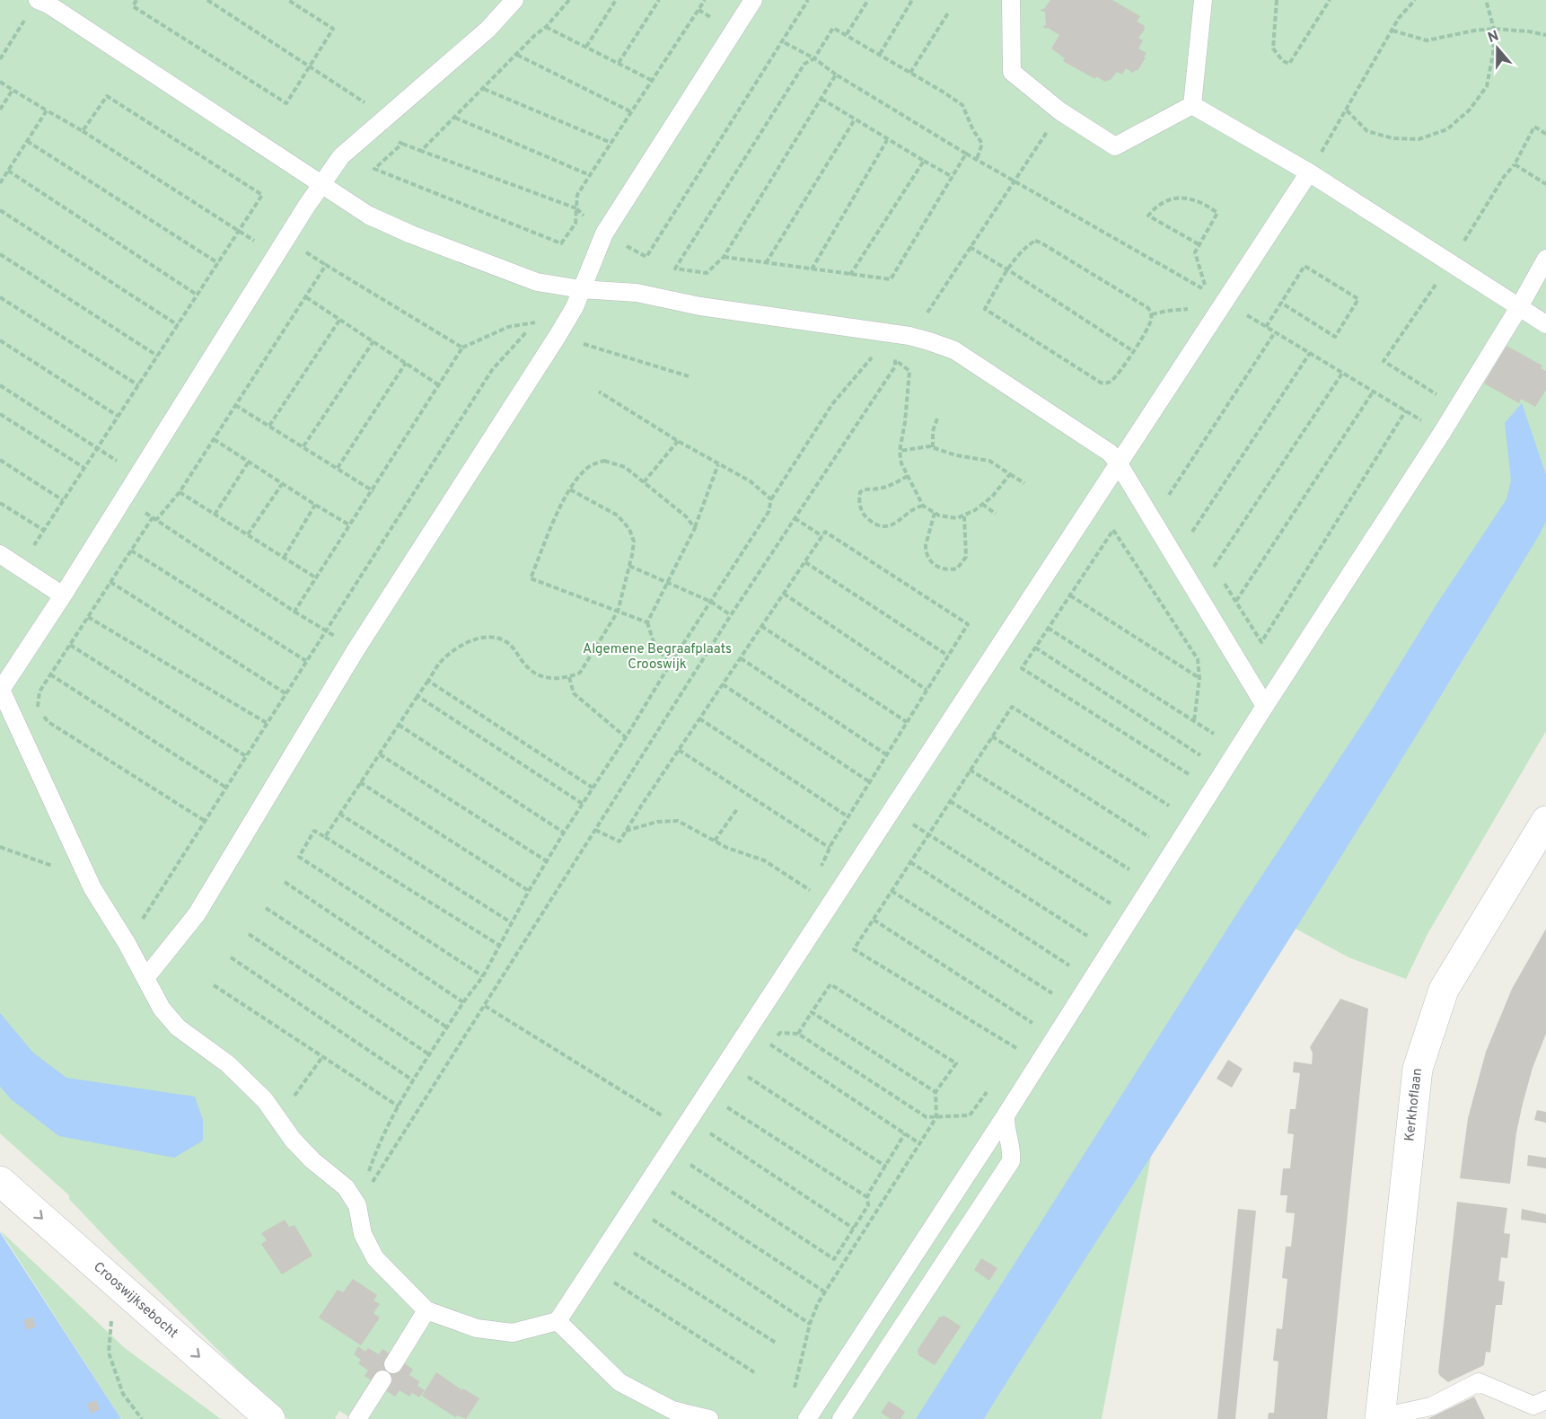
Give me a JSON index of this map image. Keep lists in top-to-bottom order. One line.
{"streets":{"street":["Kerkhoflaan","Crooswijksebocht"]},"one_way":["Crooswijksebocht"],"parks":["Algemene Begraafplaats Crooswijk"],"north":"top"}
